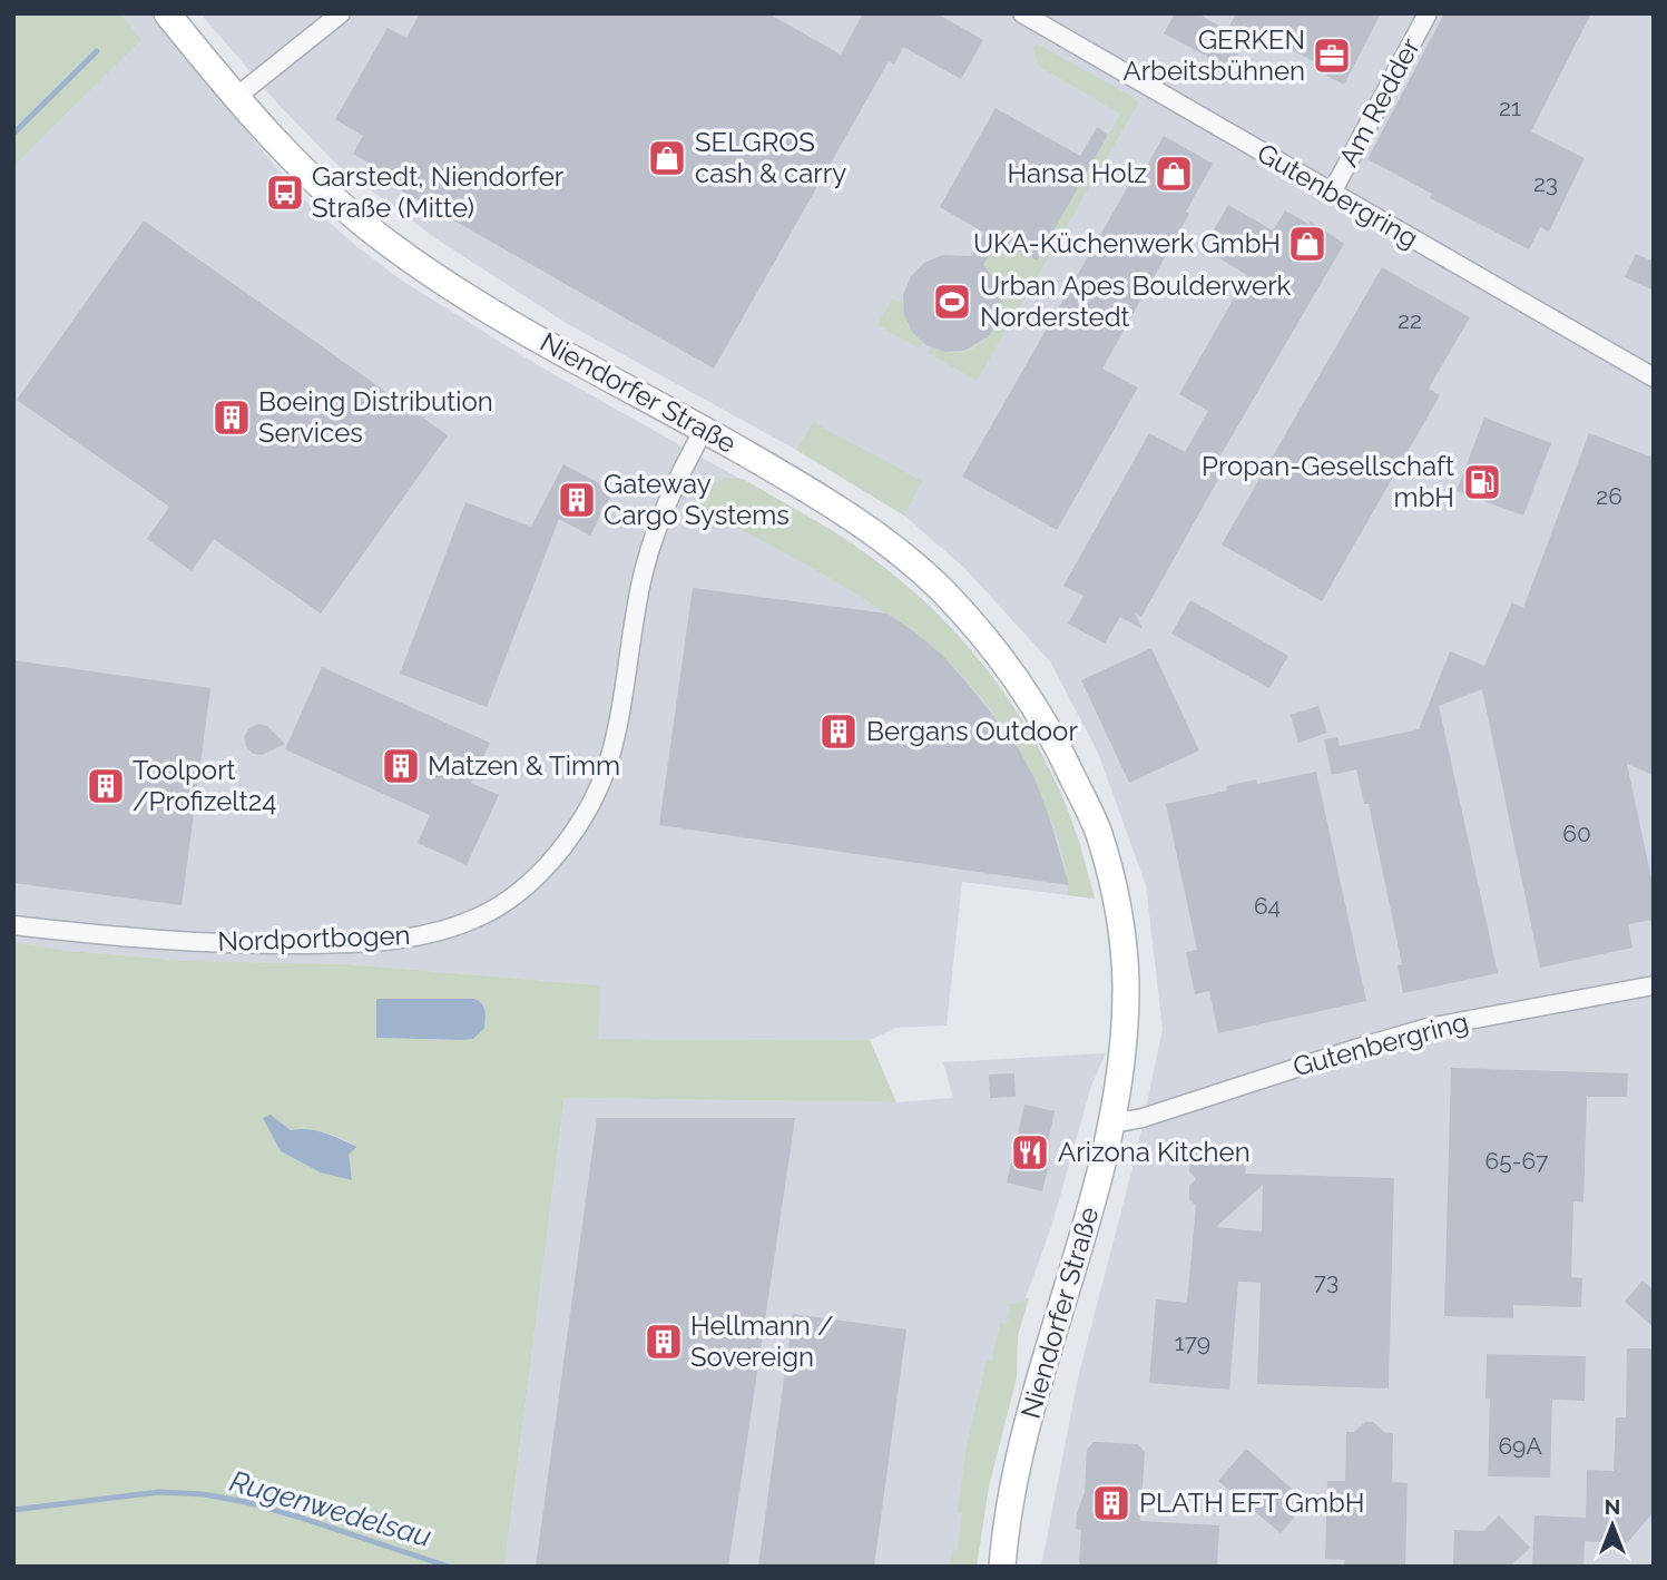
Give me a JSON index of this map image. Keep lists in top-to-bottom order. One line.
{"streets":{"main road":["Niendorfer Straße"],"street":["Am Redder","Gutenbergring","Nordportbogen"]},"crossings":[["Am Redder","Gutenbergring"],["Gutenbergring","Niendorfer Straße"],["Niendorfer Straße","Nordportbogen"]],"water":["Rugenwedelsau"],"places":{"office":["GERKEN Arbeitsbühnen"],"shop":["SELGROS cash & carry","Hansa Holz","UKA-Küchenwerk GmbH"],"bus stop":["Garstedt, Niendorfer Straße (Mitte)"],"sports":["Urban Apes Boulderwerk Norderstedt"],"building":["Boeing Distribution Services","Gateway Cargo Systems","Bergans Outdoor","Matzen & Timm","Toolport /Profizelt24","Hellmann / Sovereign","PLATH EFT GmbH"],"fuel station":["Propan-Gesellschaft mbH"],"restaurant":["Arizona Kitchen"]},"house_numbers":["21","23","22","26","60","64","65-67","73","179","69A"],"north":"top"}
